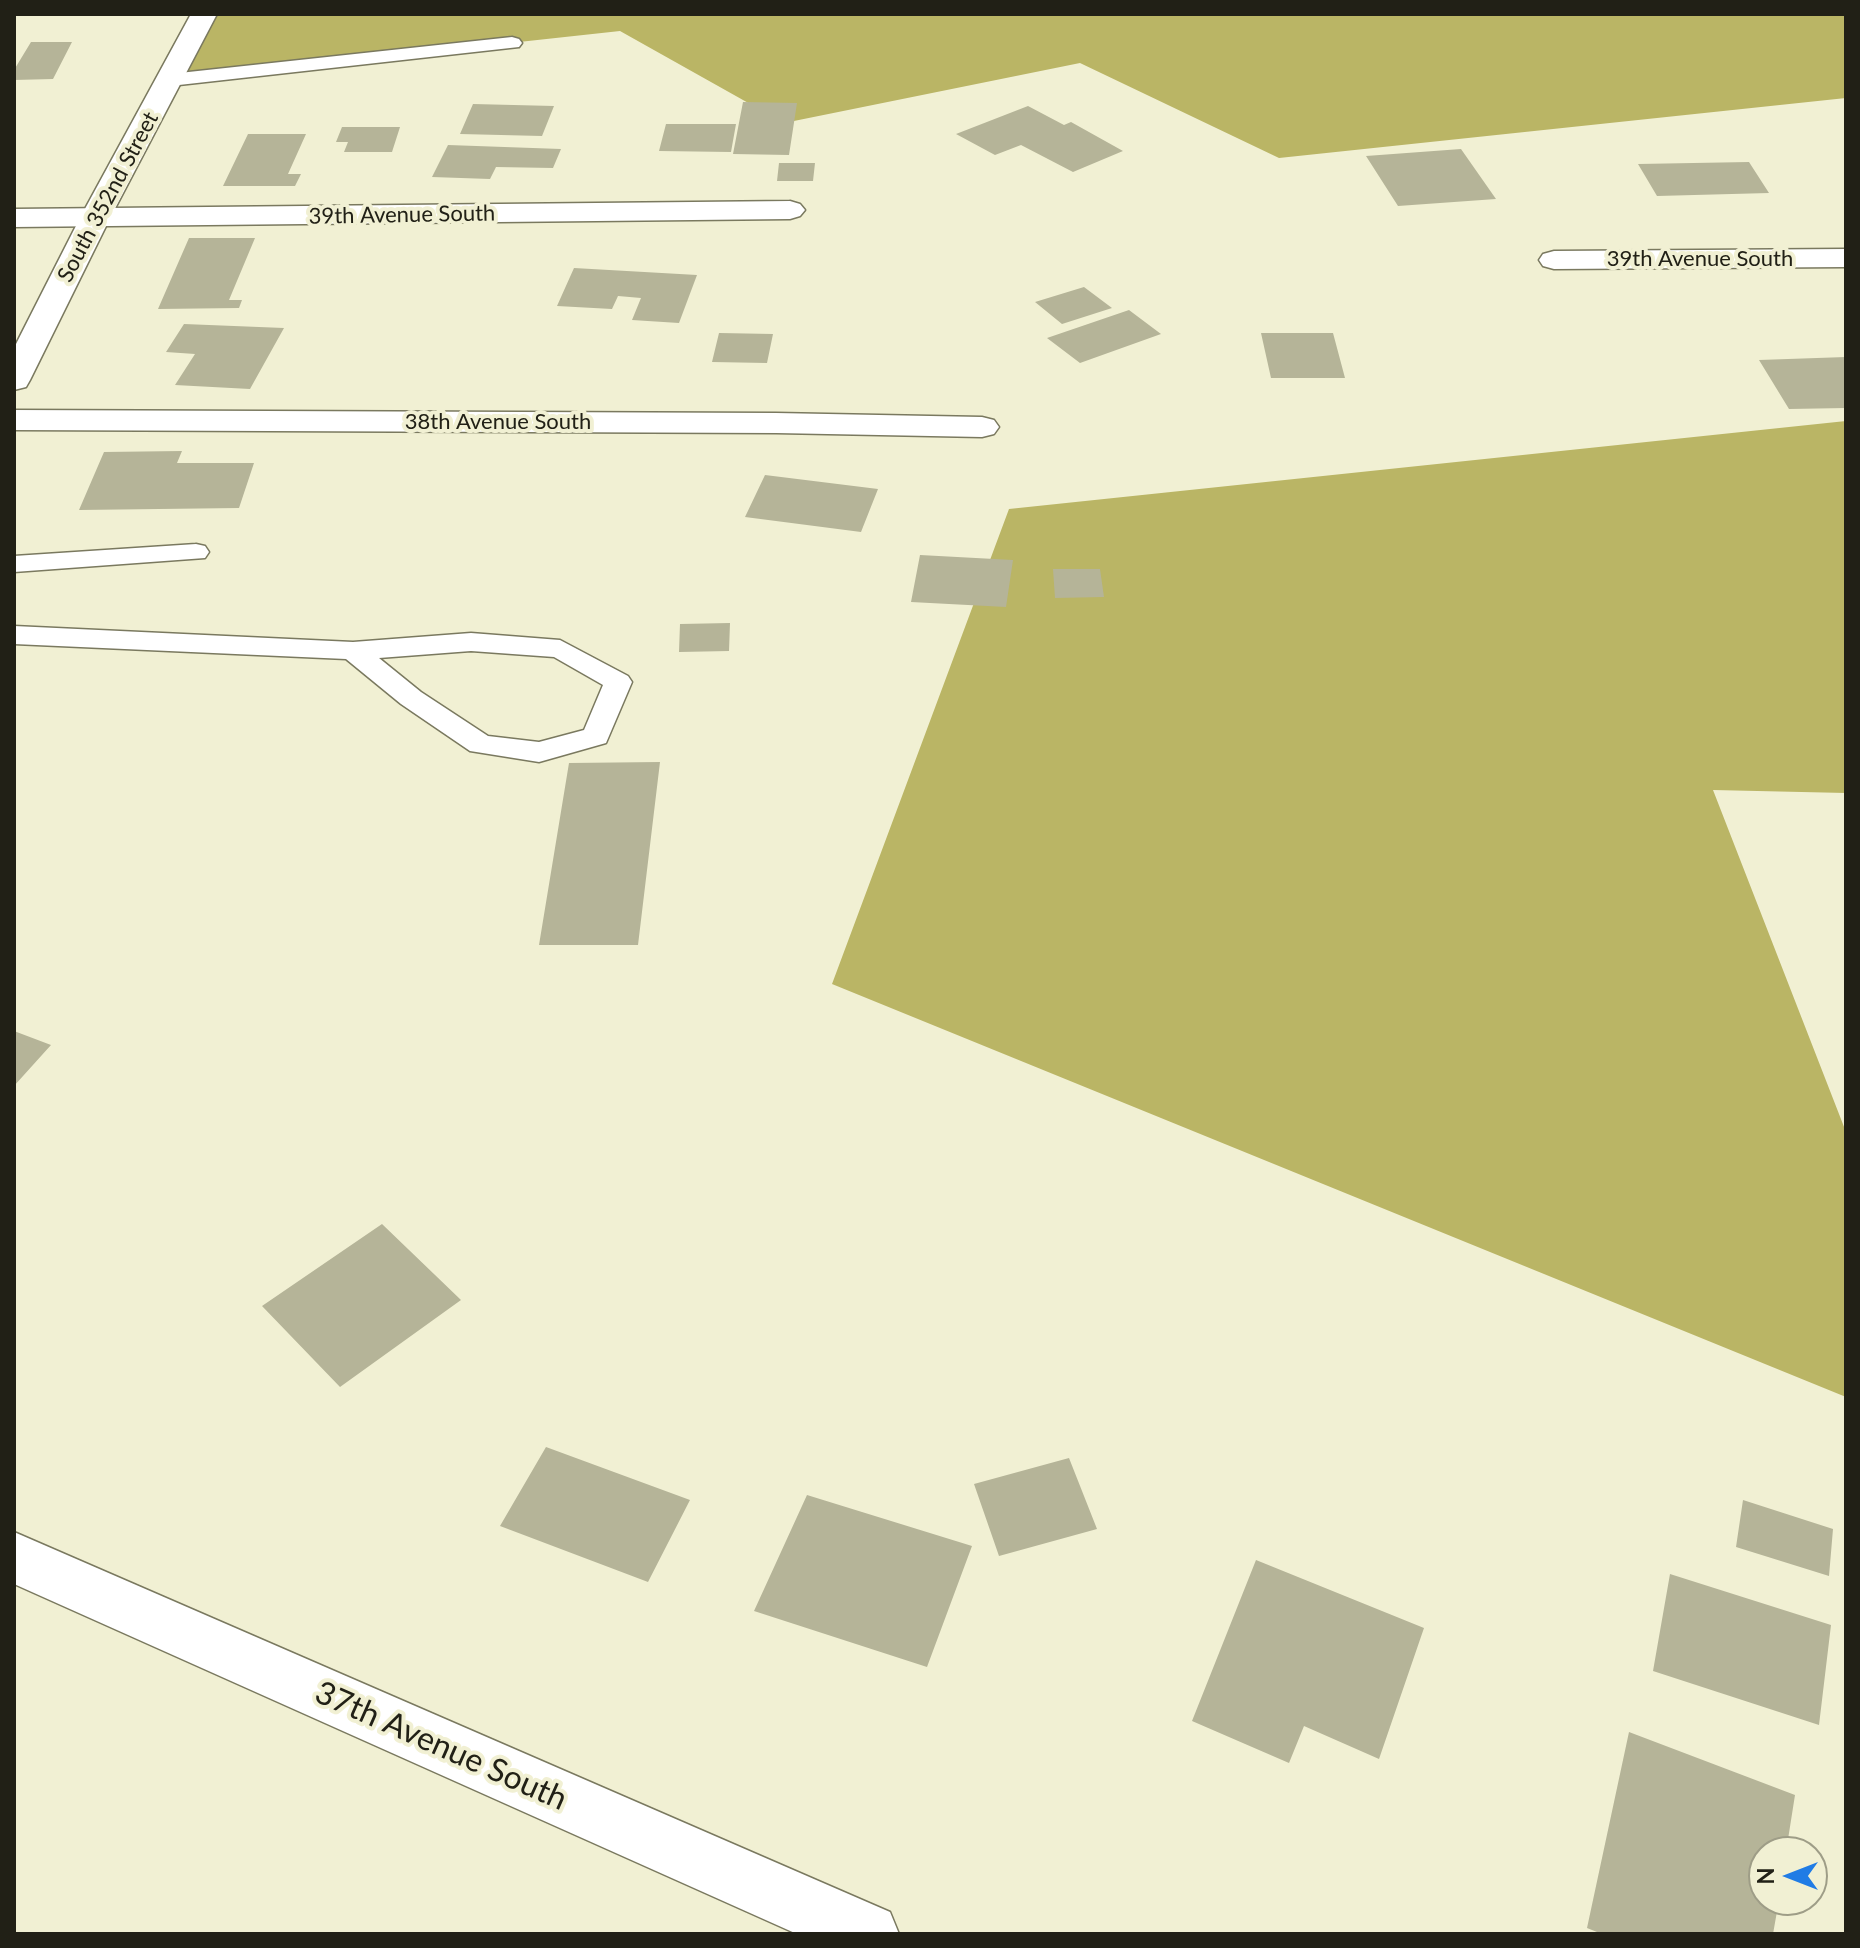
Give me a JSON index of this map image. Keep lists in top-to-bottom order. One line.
{"streets":{"street":["South 352nd Street","39th Avenue South","38th Avenue South","37th Avenue South"]},"crossings":[["South 352nd Street","39th Avenue South"]],"north":"left"}
